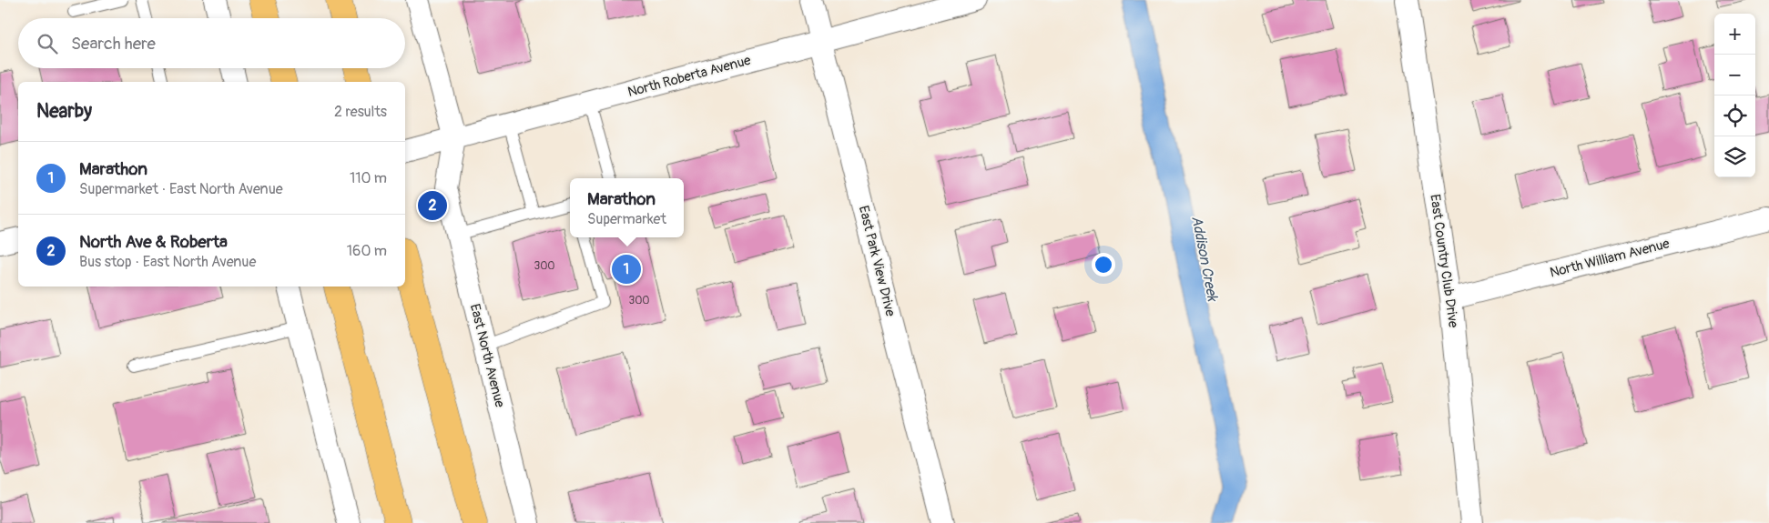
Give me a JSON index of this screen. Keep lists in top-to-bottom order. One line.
{"streets":{"street":["North Roberta Avenue","North William Avenue","East Park View Drive","East Country Club Drive","East North Avenue"]},"crossings":[["North Roberta Avenue","East Park View Drive"],["North Roberta Avenue","East North Avenue"],["North William Avenue","East Country Club Drive"]],"water":["Addison Creek"],"house_numbers":["300","300"],"page":{"map_buttons":["+","−"],"search":"Search here","heading":["Nearby","2 results"],"list":[{"mark":"1","name":"Marathon","note":"Supermarket · East North Avenue","value":"110 m"},{"mark":"2","name":"North Ave & Roberta","note":"Bus stop · East North Avenue","value":"160 m"}],"popup":["Marathon","Supermarket"],"pins":["2","1"]}}
